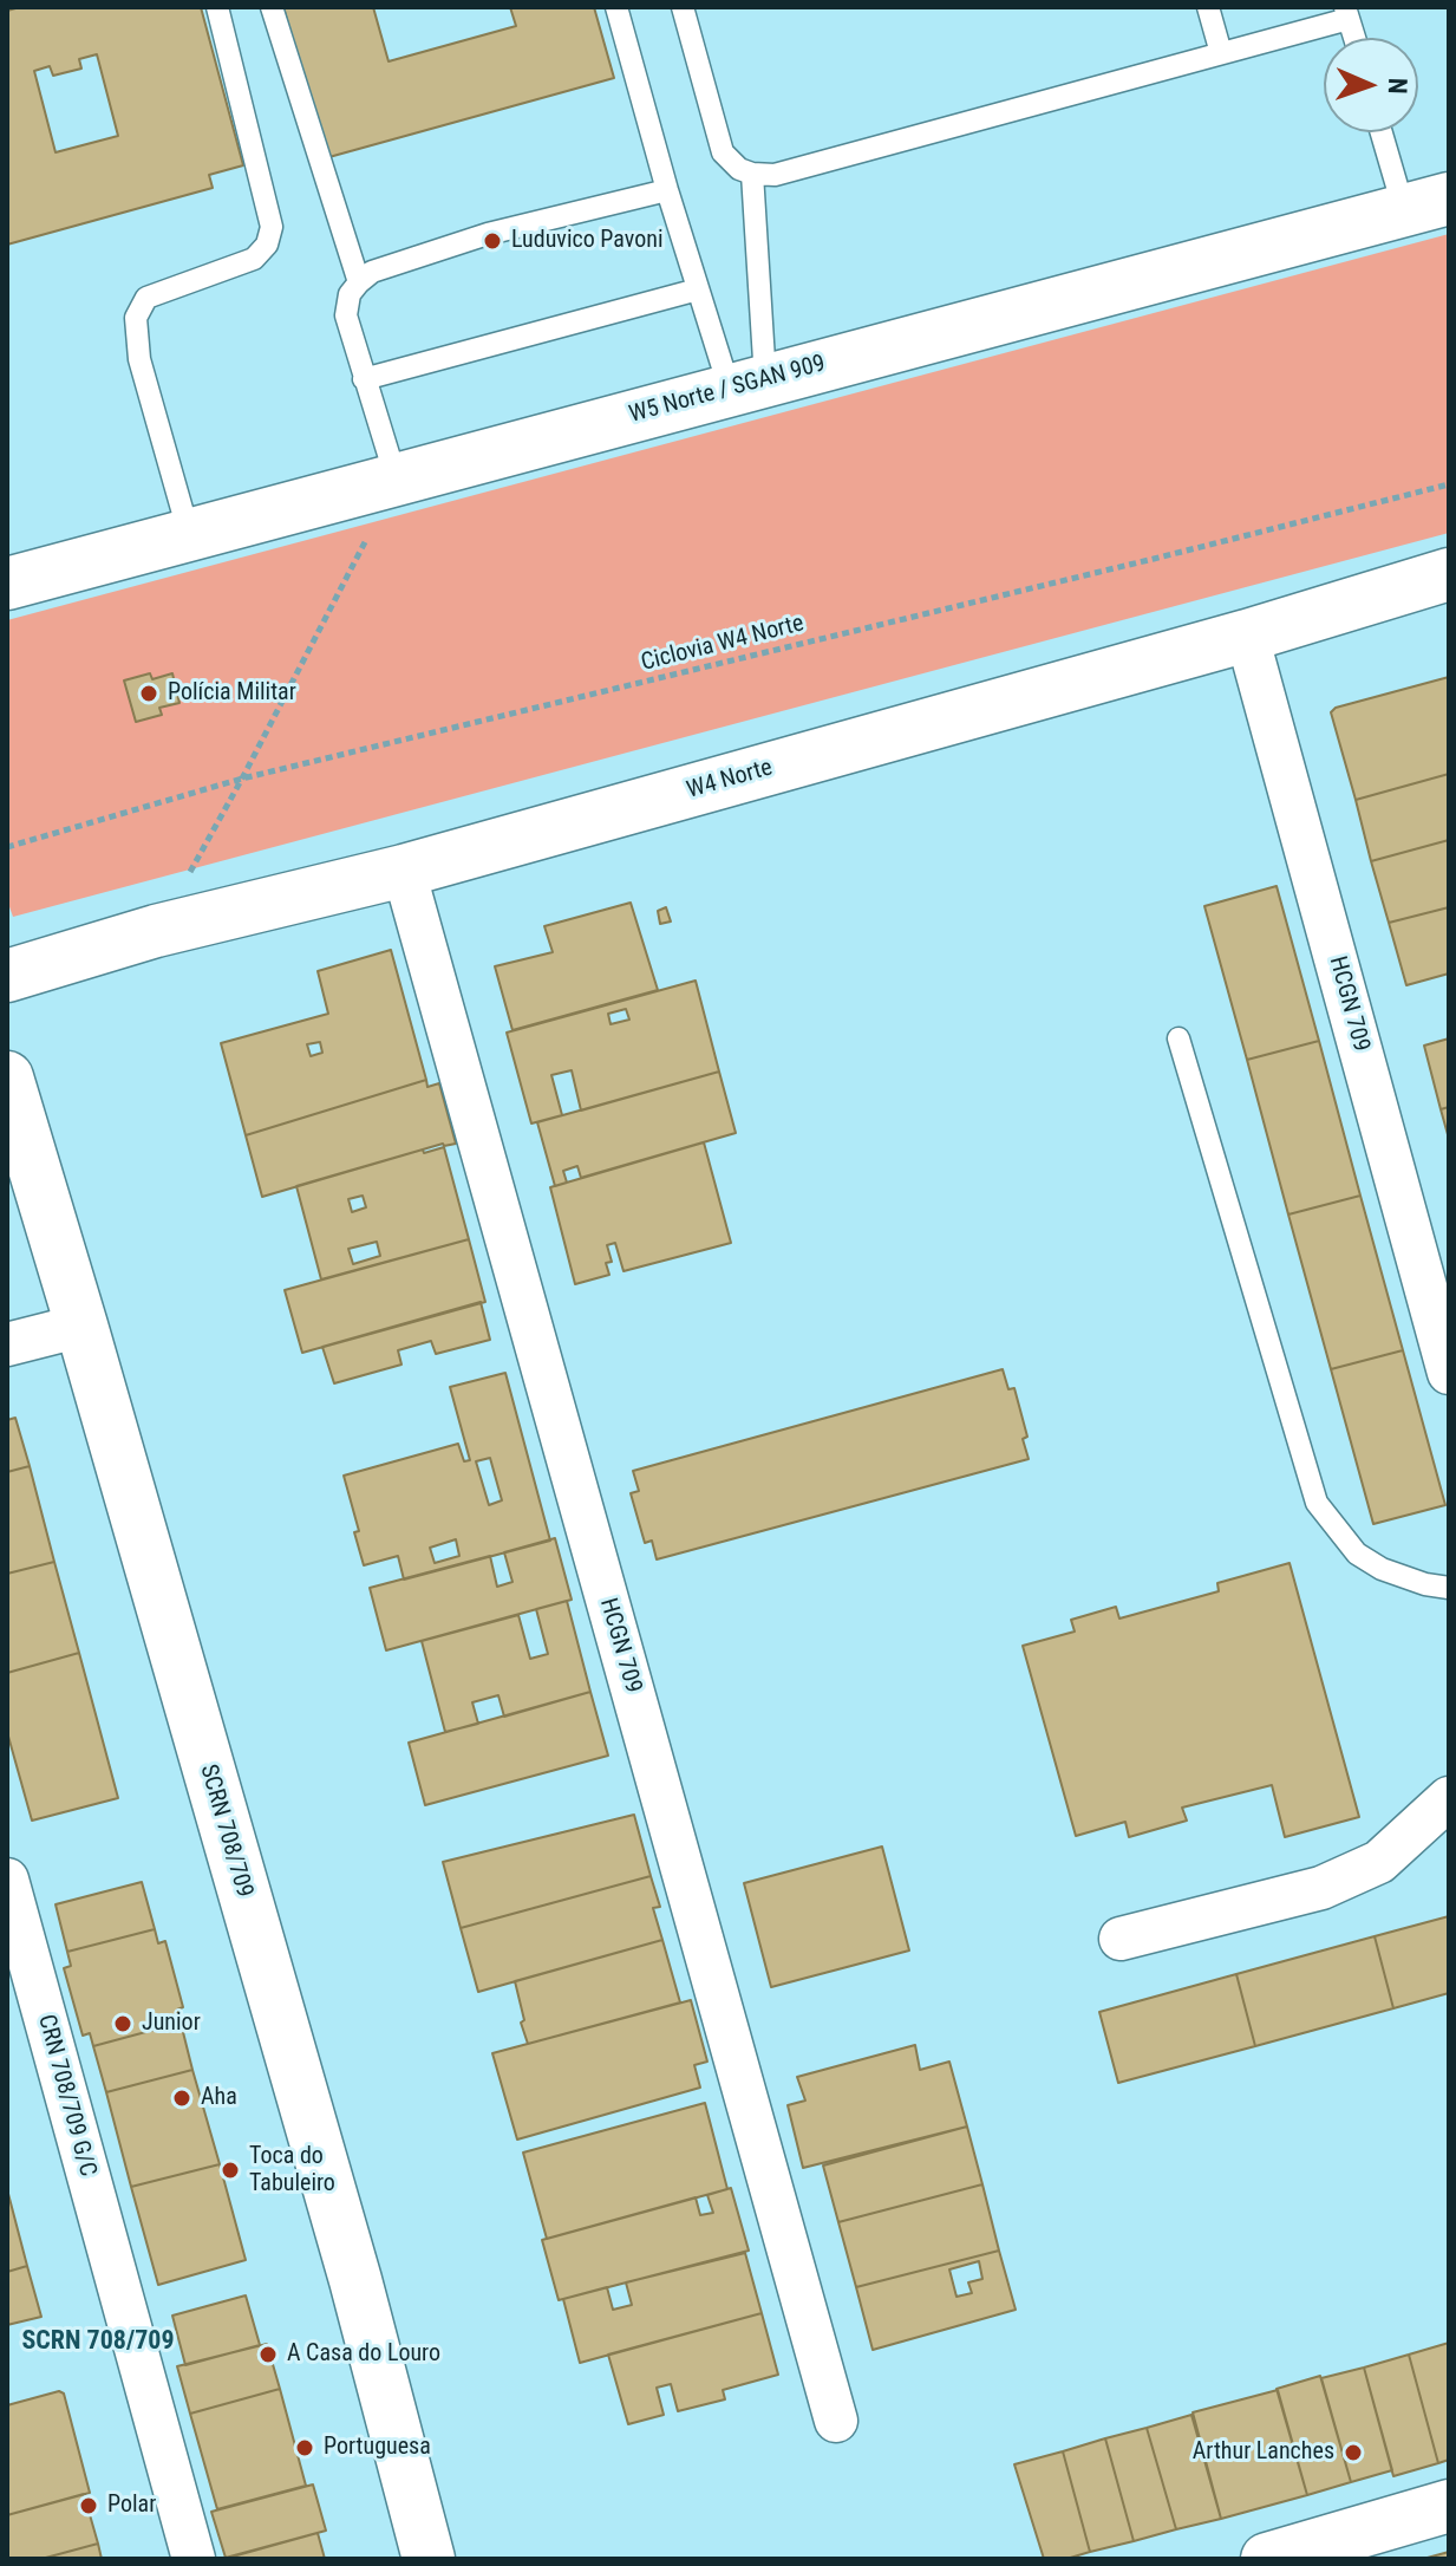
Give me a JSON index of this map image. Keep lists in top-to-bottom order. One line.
{"streets":{"main road":["W5 Norte / SGAN 909","W4 Norte","SCRN 708/709"],"street":["HCGN 709","CRN 708/709 G/C"],"path":["Ciclovia W4 Norte"]},"crossings":[["W4 Norte","HCGN 709"]],"districts":["SCRN 708/709"],"places":["Luduvico Pavoni","Polícia Militar","Junior","Aha","Toca do Tabuleiro","A Casa do Louro","Portuguesa","Arthur Lanches","Polar"],"north":"right"}
